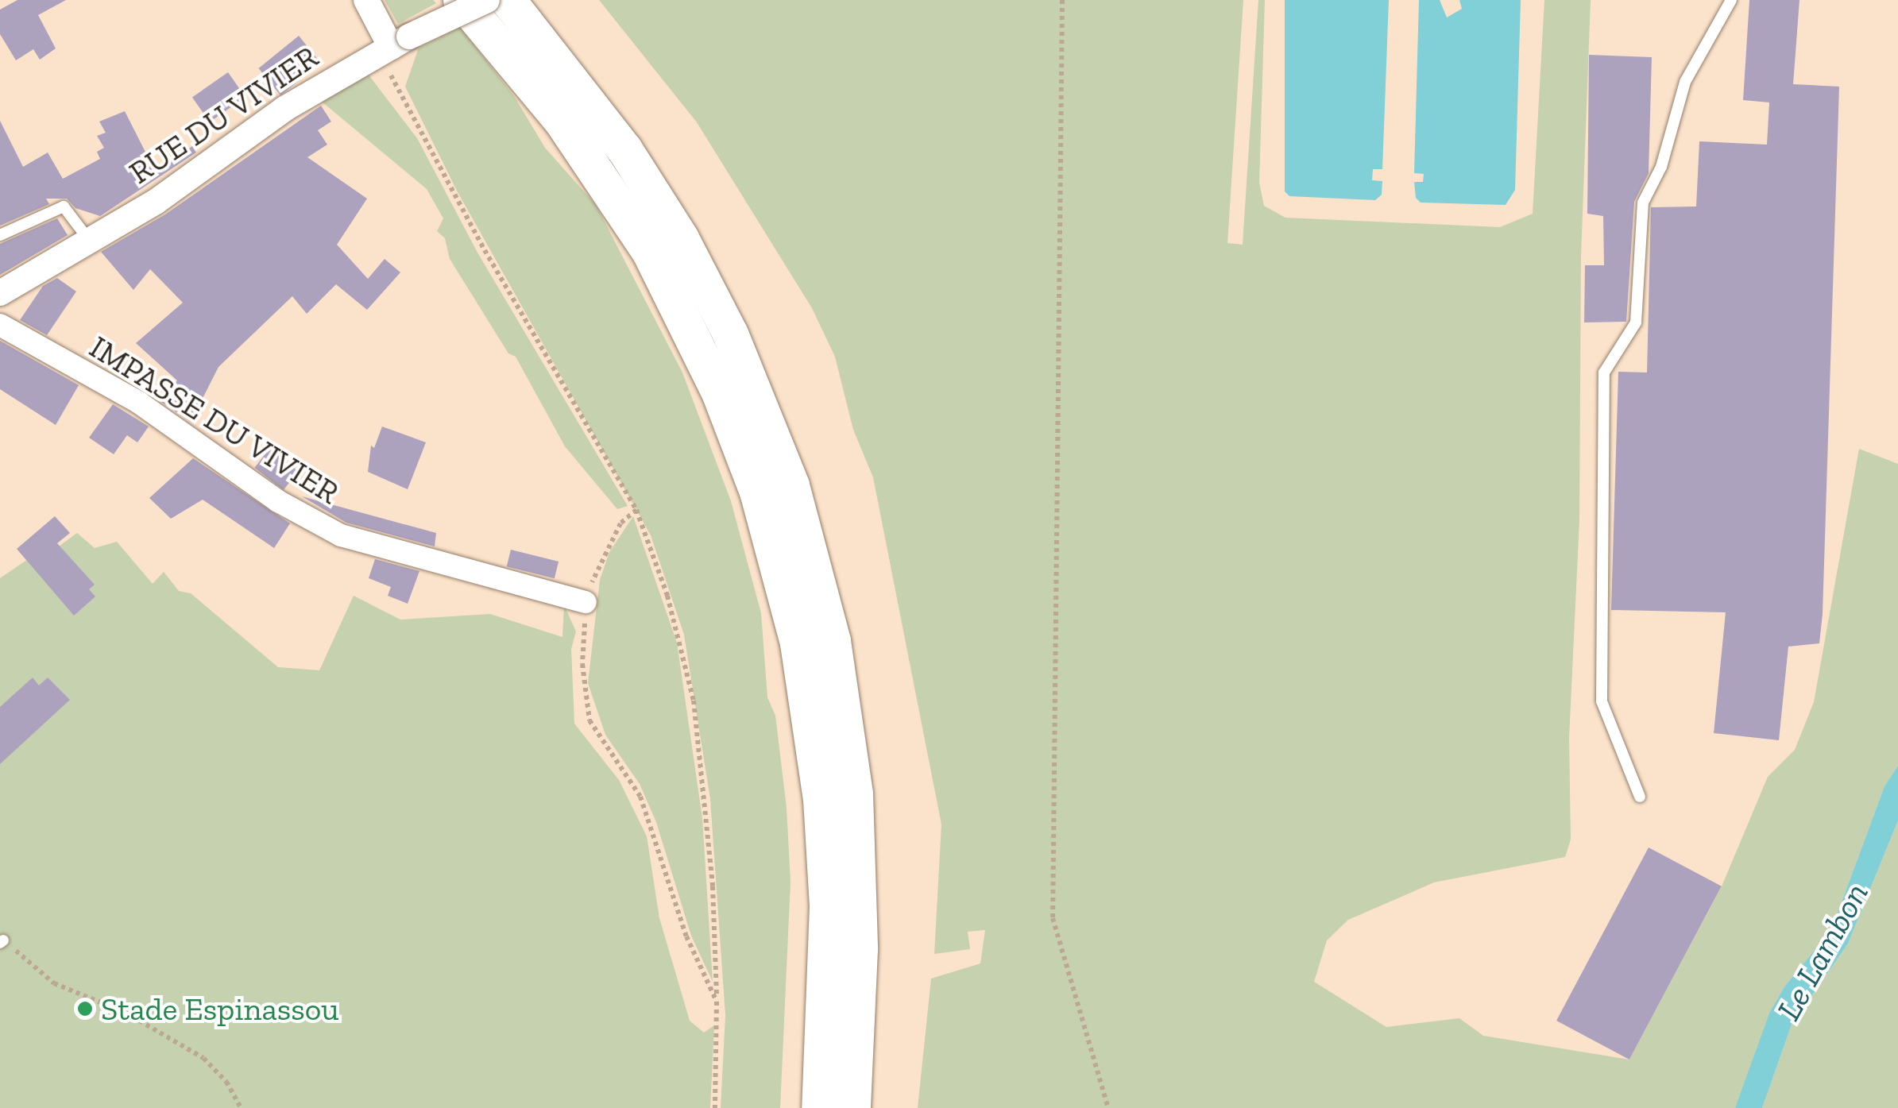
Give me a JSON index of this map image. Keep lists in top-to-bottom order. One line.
{"streets":{"street":["RUE DU VIVIER","IMPASSE DU VIVIER"]},"water":["Le Lambon"],"places":["Stade Espinassou"]}
